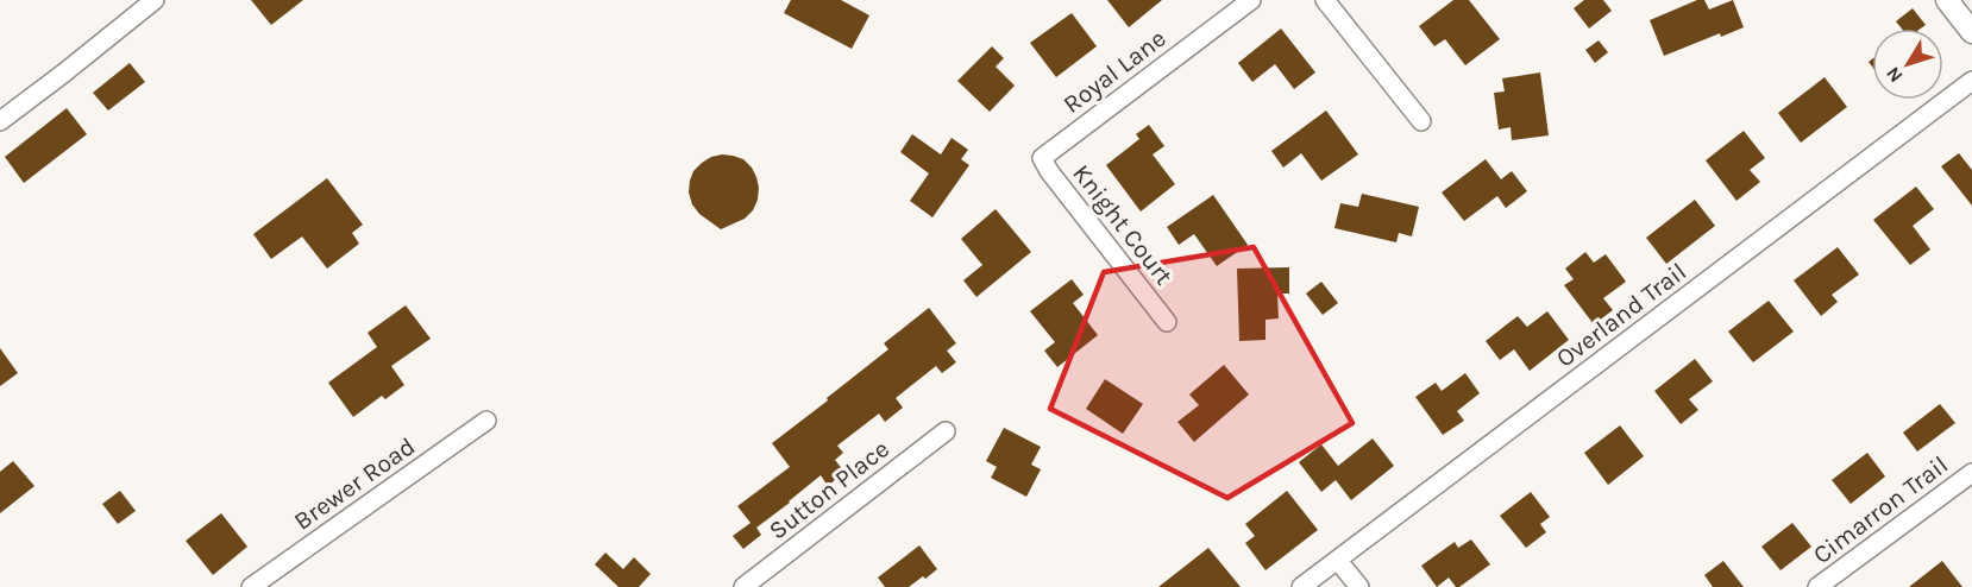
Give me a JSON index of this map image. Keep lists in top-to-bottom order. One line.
{"streets":{"street":["Royal Lane","Knight Court","Overland Trail","Brewer Road","Sutton Place","Cimarron Trail"]},"crossings":[["Royal Lane","Knight Court"]],"north":"bottom left"}
